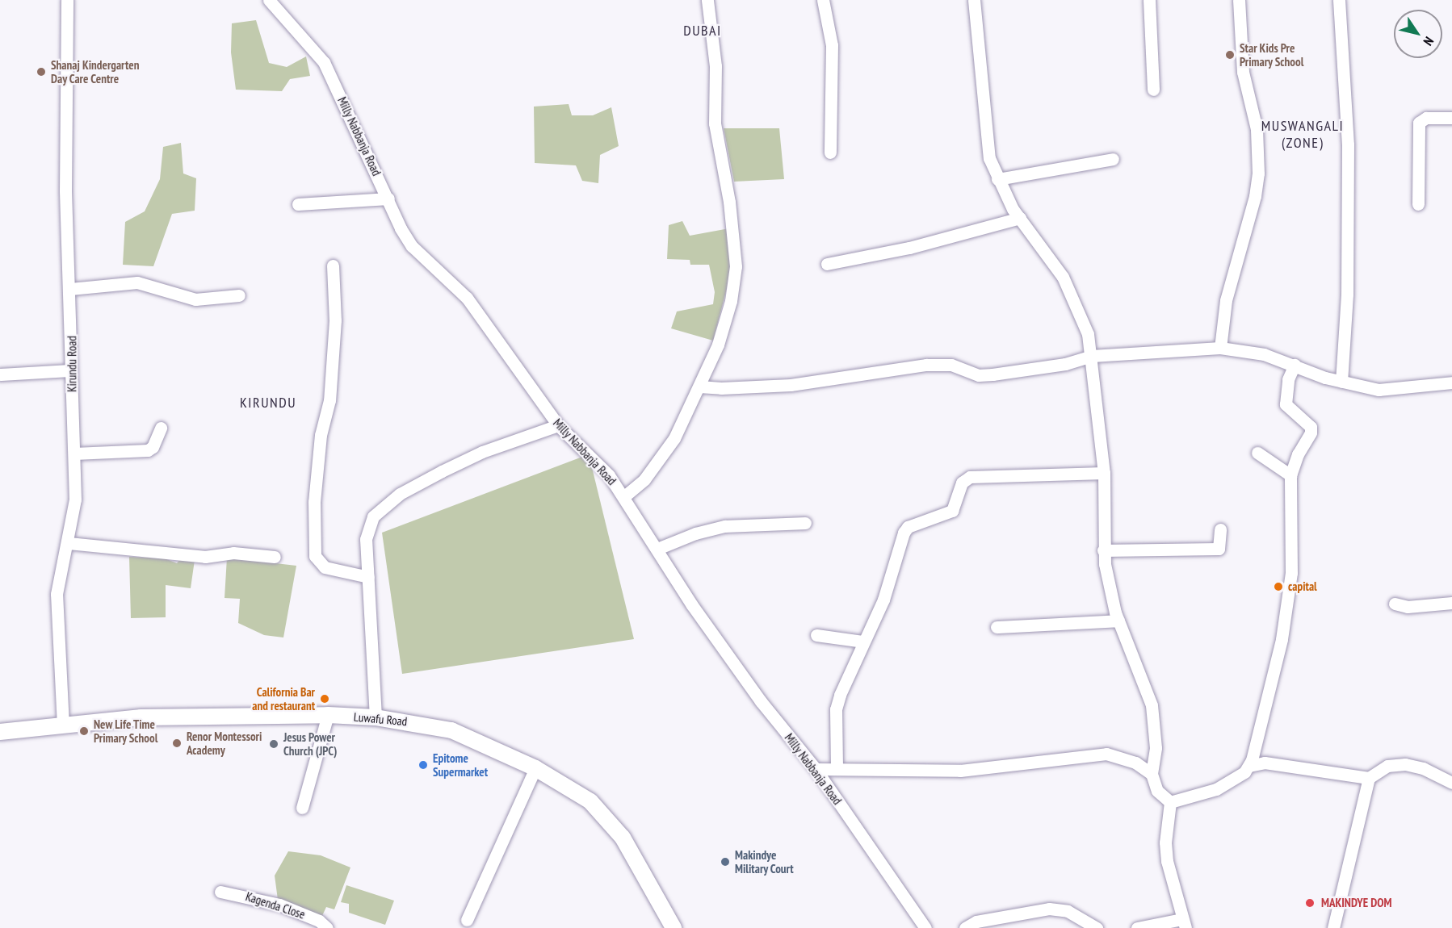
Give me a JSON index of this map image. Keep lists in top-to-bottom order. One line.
{"streets":{"street":["Milly Nabbanja Road","Kirundu Road","Luwafu Road","Kagenda Close"]},"crossings":[["Kirundu Road","Luwafu Road"]],"districts":["DUBAI","MUSWANGALI (ZONE)","KIRUNDU"],"places":["Star Kids Pre Primary School","Shanaj Kindergarten Day Care Centre","capital","California Bar and restaurant","New Life Time Primary School","Renor Montessori Academy","Jesus Power Church (JPC)","Epitome Supermarket","Makindye Military Court","MAKINDYE DOM"],"north":"bottom right"}
